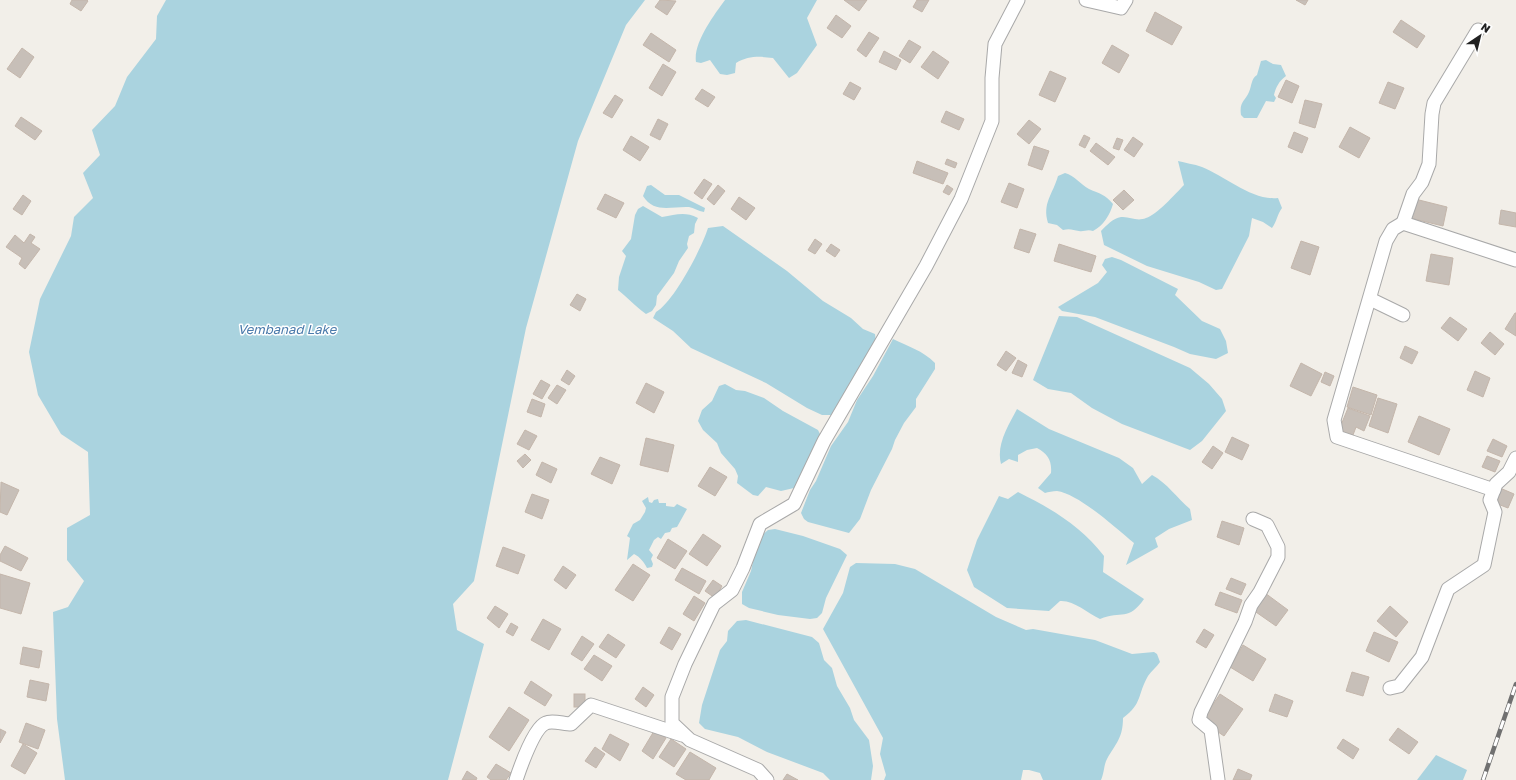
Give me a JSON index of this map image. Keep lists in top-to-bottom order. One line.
{"water":["Vembanad Lake"],"north":"top right"}
